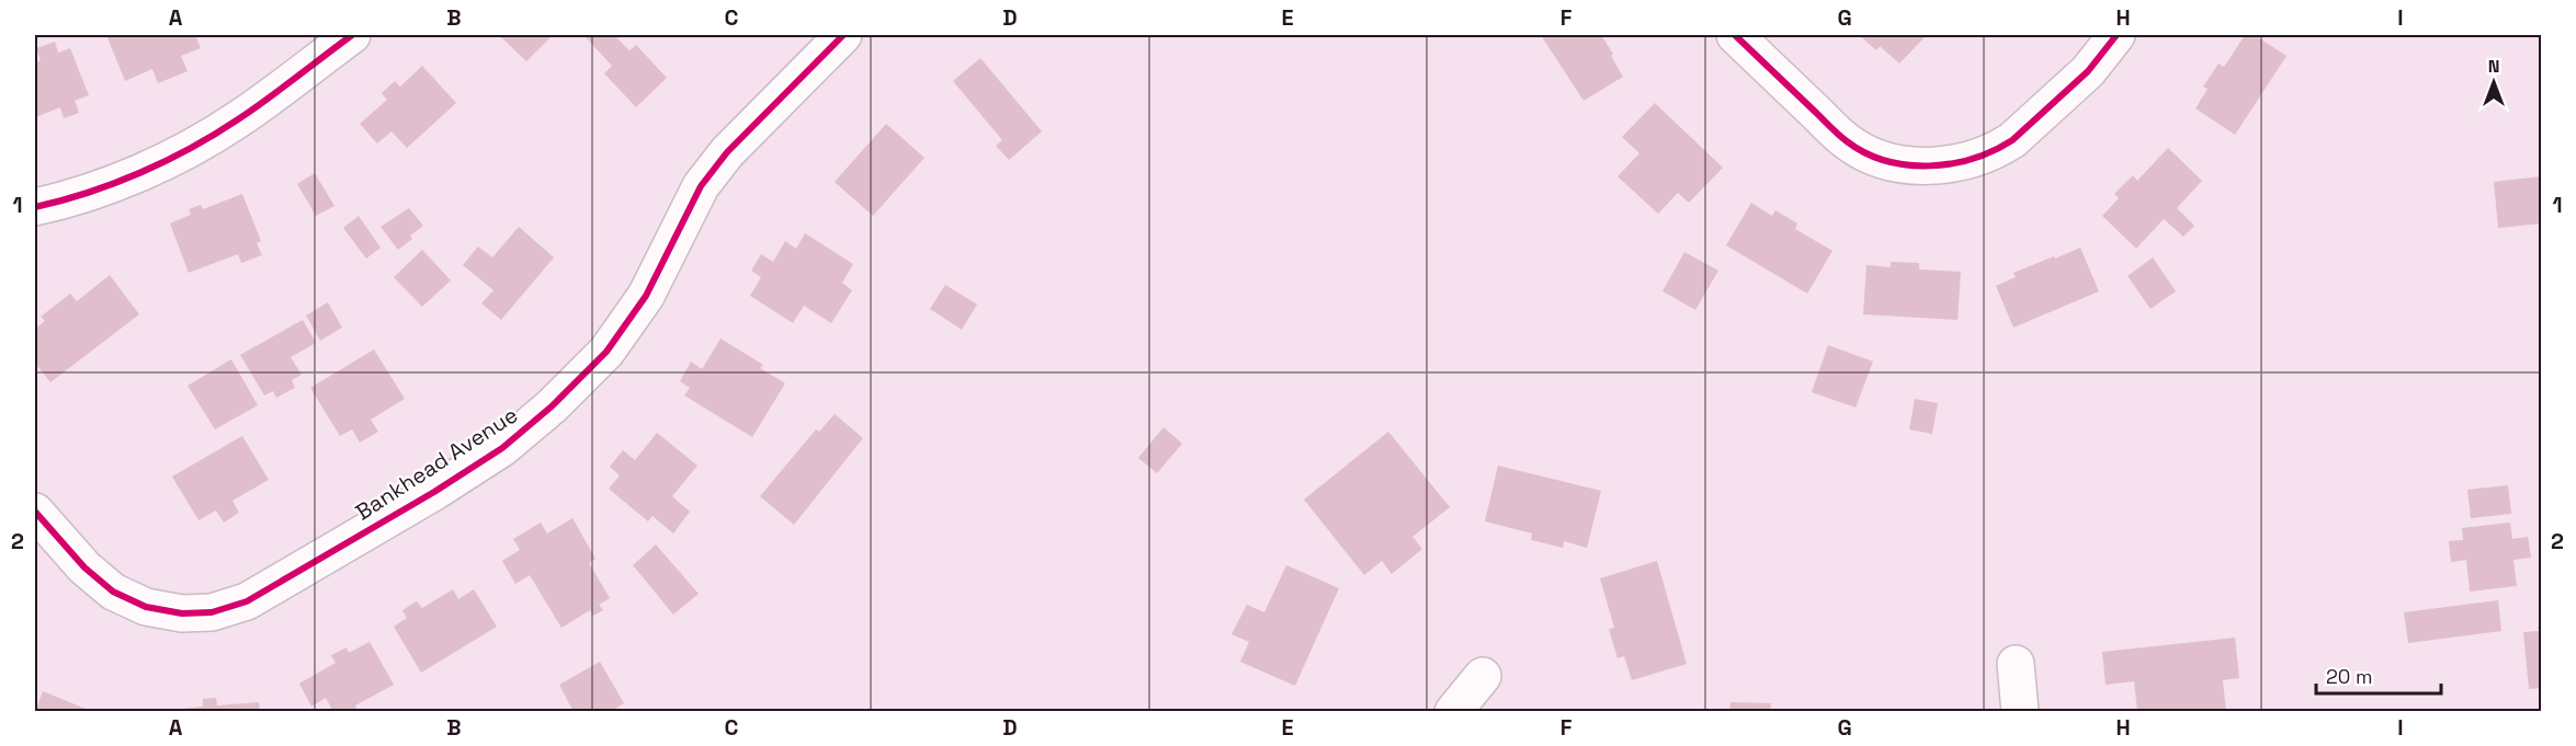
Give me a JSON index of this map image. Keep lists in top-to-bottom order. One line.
{"streets":{"street":["Bankhead Avenue"]},"scale_bar":"20 m","north":"top","grid":{"columns":["A","B","C","D","E","F","G","H","I"],"rows":["1","2"]}}
